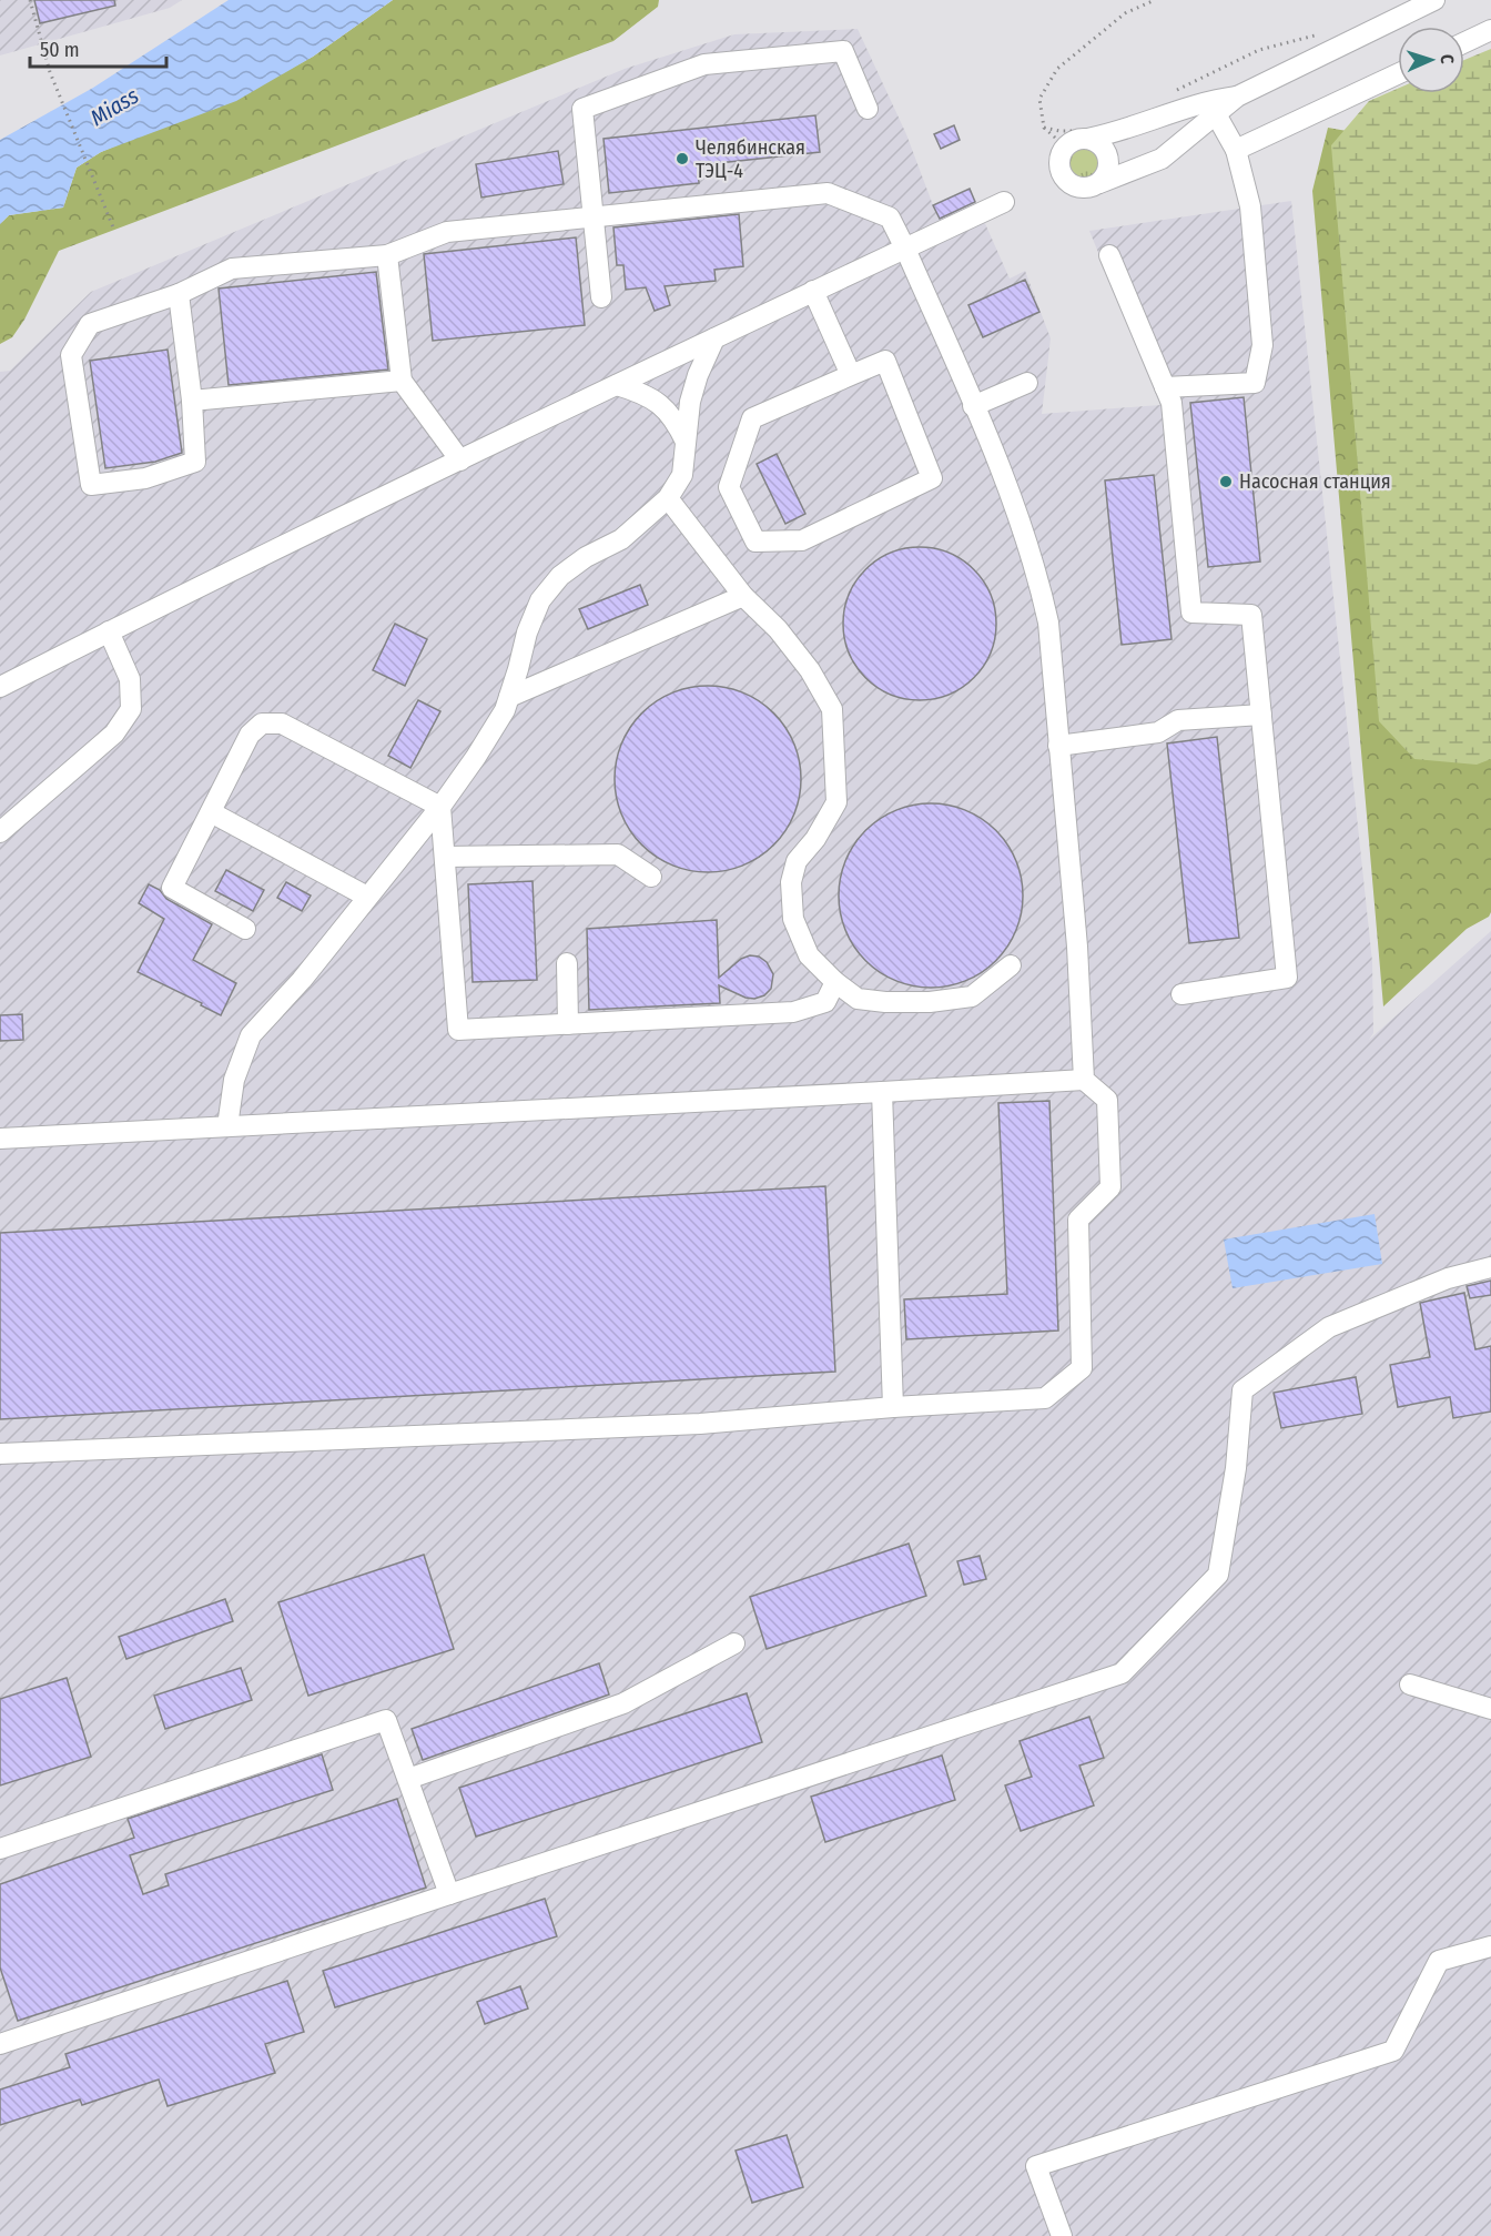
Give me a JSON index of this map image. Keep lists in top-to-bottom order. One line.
{"water":["Miass"],"places":["Челябинская ТЭЦ-4","Насосная станция"],"scale_bar":"50 m","north":"right"}
